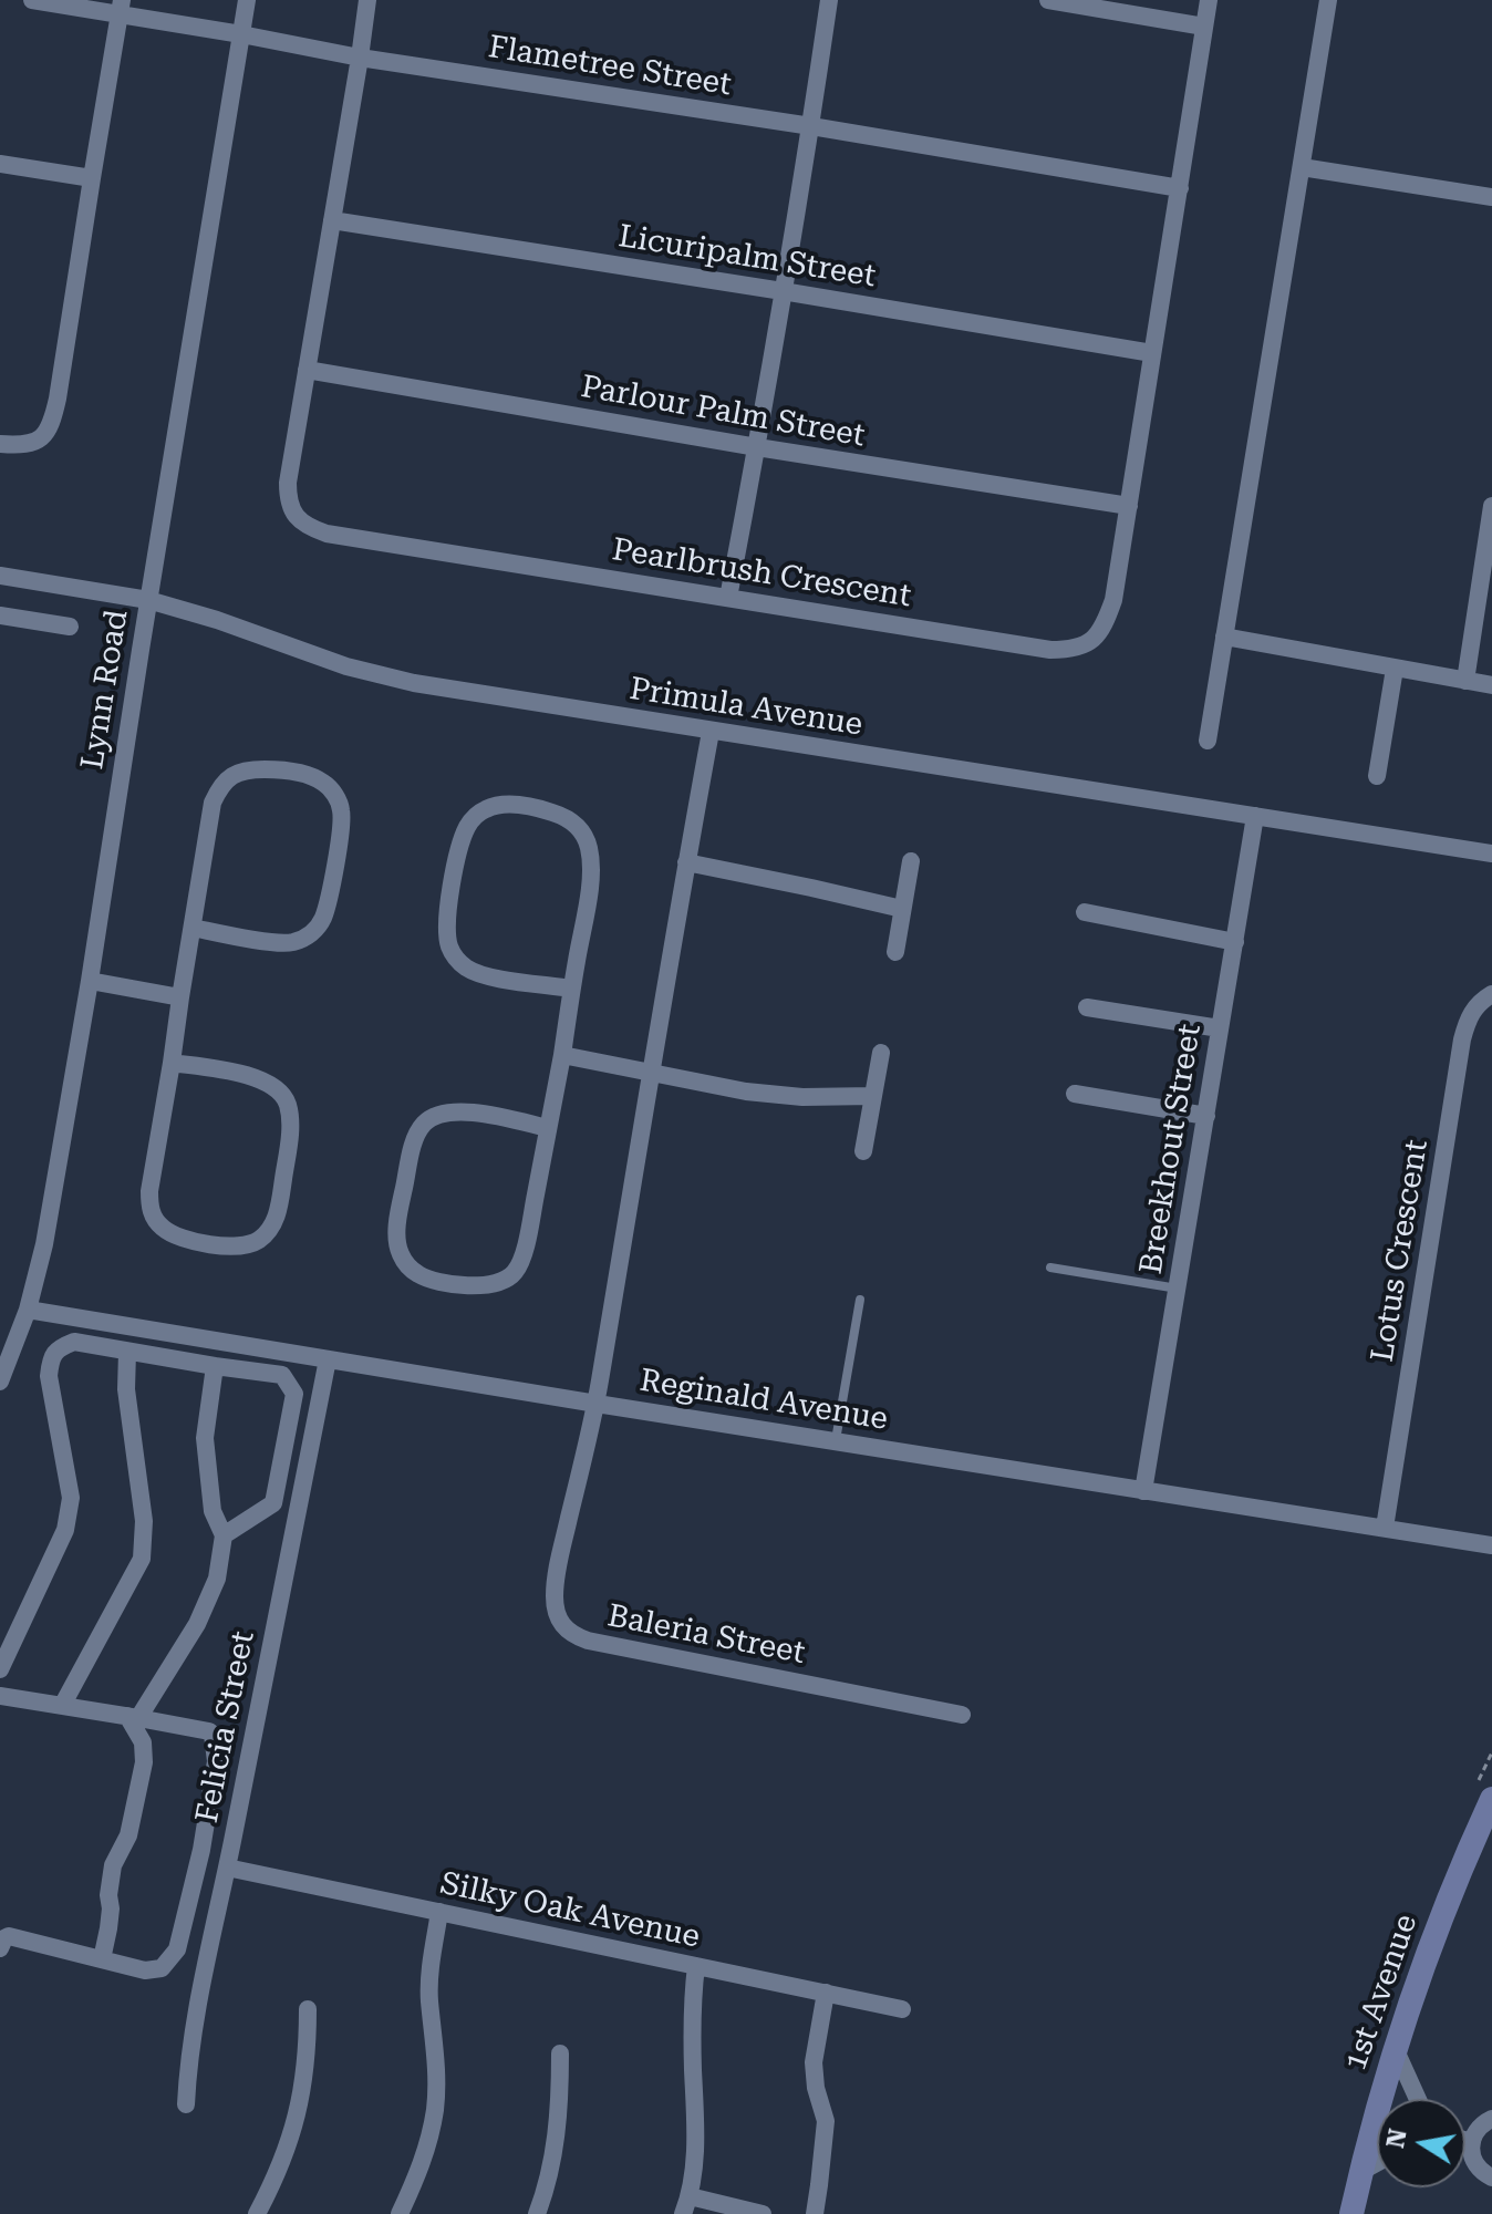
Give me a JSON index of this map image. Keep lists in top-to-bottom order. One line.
{"streets":{"street":["Flametree Street","Licuripalm Street","Parlour Palm Street","Pearlbrush Crescent","Lynn Road","Primula Avenue","Breekhout Street","Lotus Crescent","Reginald Avenue","Baleria Street","Felicia Street","Silky Oak Avenue","1st Avenue"]},"crossings":[["Flametree Street","Pearlbrush Crescent"],["Flametree Street","Lynn Road"],["Licuripalm Street","Pearlbrush Crescent"],["Parlour Palm Street","Pearlbrush Crescent"],["Lynn Road","Primula Avenue"],["Lynn Road","Reginald Avenue"],["Primula Avenue","Breekhout Street"],["Breekhout Street","Reginald Avenue"],["Lotus Crescent","Reginald Avenue"],["Reginald Avenue","Baleria Street"],["Reginald Avenue","Felicia Street"],["Felicia Street","Silky Oak Avenue"]],"north":"left"}
